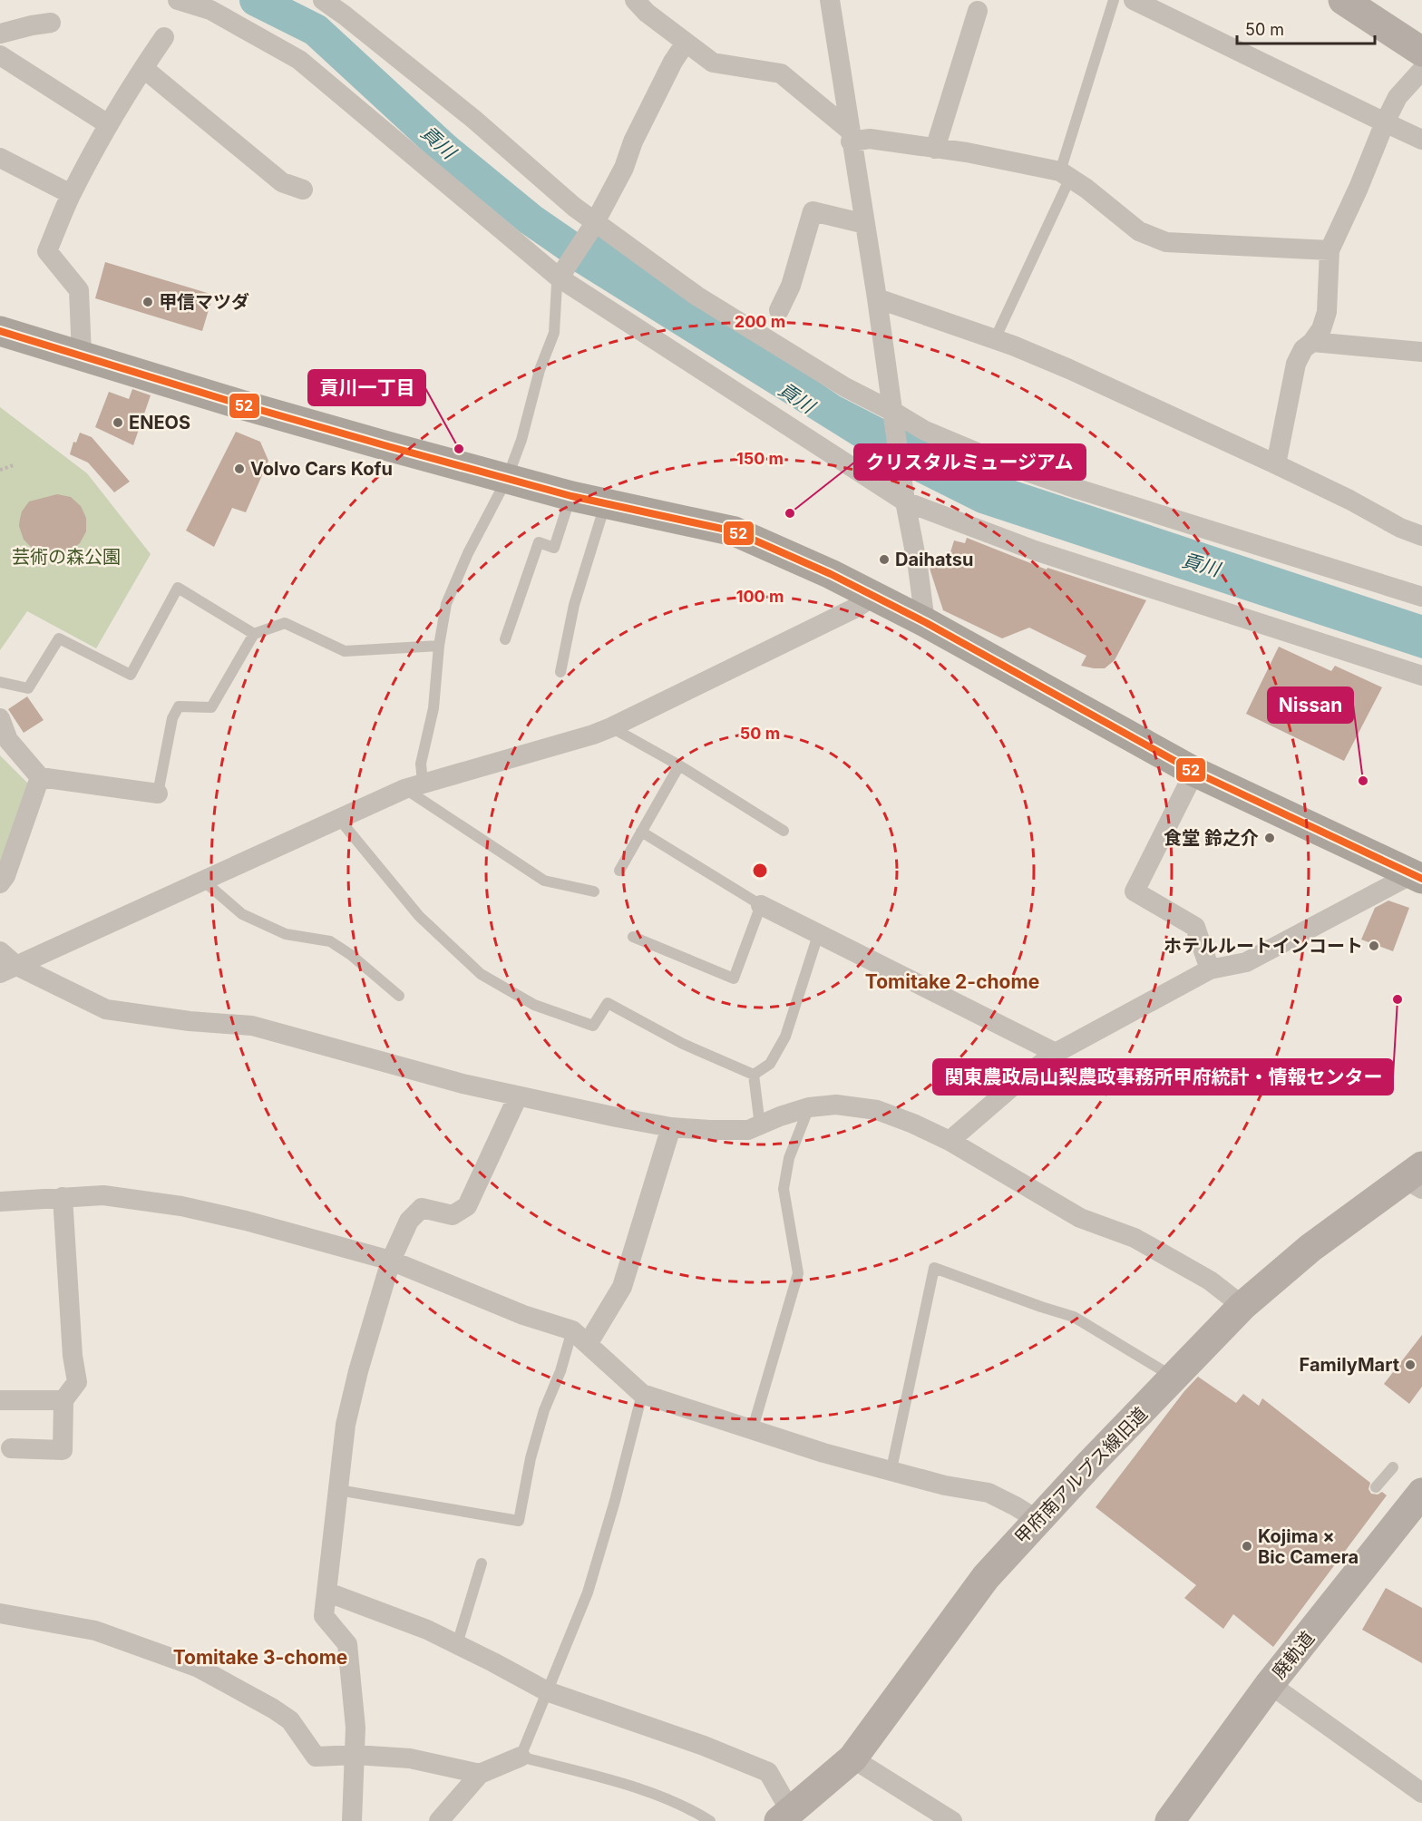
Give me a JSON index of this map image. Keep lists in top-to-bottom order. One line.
{"streets":{"street":["甲府南アルプス線旧道","廃軌道"]},"districts":["Tomitake 2-chome","Tomitake 3-chome"],"water":["貢川"],"parks":["芸術の森公園"],"places":["甲信マツダ","ENEOS","貢川一丁目","Volvo Cars Kofu","クリスタルミュージアム","Daihatsu","Nissan","食堂 鈴之介","ホテルルートインコート","関東農政局山梨農政事務所甲府統計・情報センター","FamilyMart","Kojima × Bic Camera"],"lines":["transit line 52"],"scale_bar":"50 m","rings":["200 m","150 m","100 m","50 m"]}
